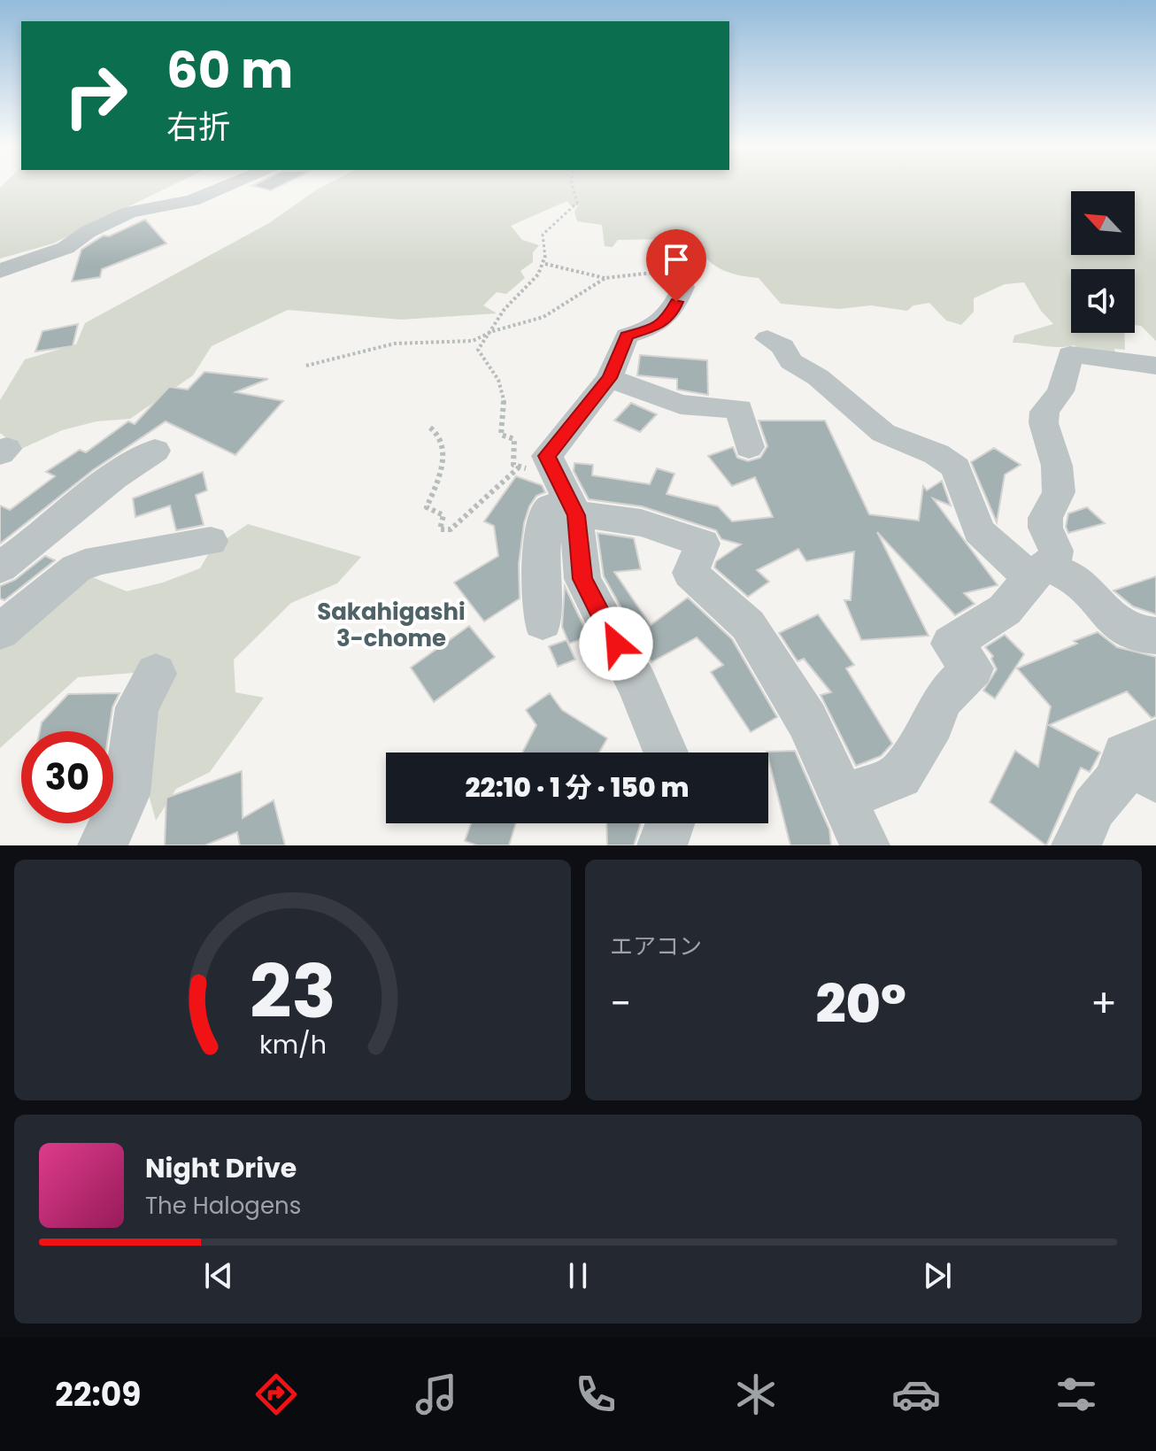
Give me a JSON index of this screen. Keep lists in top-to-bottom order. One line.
{"districts":["Sakahigashi 3-chome"],"north":"top left","page":{"turn":["60 m","右折"],"limit":"30","trip":"22:10 · 1 分 · 150 m","tile":"エアコン","heat":["−","20°","+"],"song":["Night Drive","The Halogens"],"tabs":"22:09","gauge":["23","km/h"]}}
